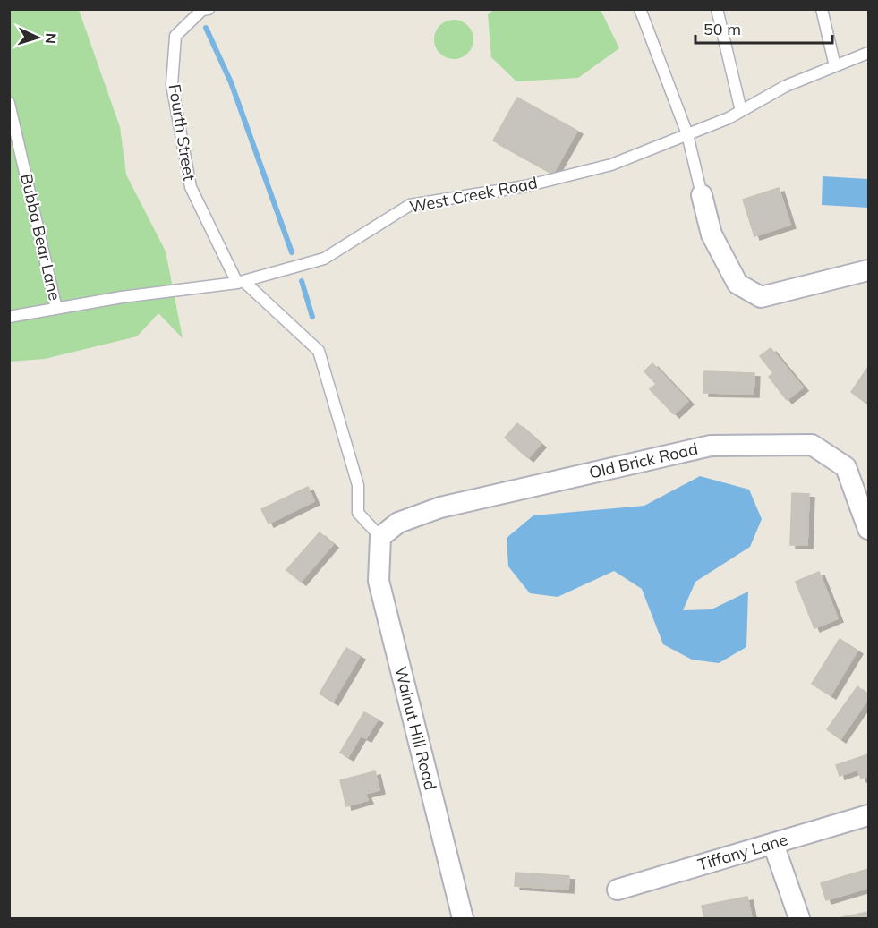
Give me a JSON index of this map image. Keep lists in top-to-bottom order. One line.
{"streets":{"street":["Old Brick Road","Walnut Hill Road","Tiffany Lane"],"lane":["Fourth Street","West Creek Road","Bubba Bear Lane"]},"crossings":[["Fourth Street","West Creek Road"],["West Creek Road","Bubba Bear Lane"],["Old Brick Road","Walnut Hill Road"]],"scale_bar":"50 m","north":"right"}
